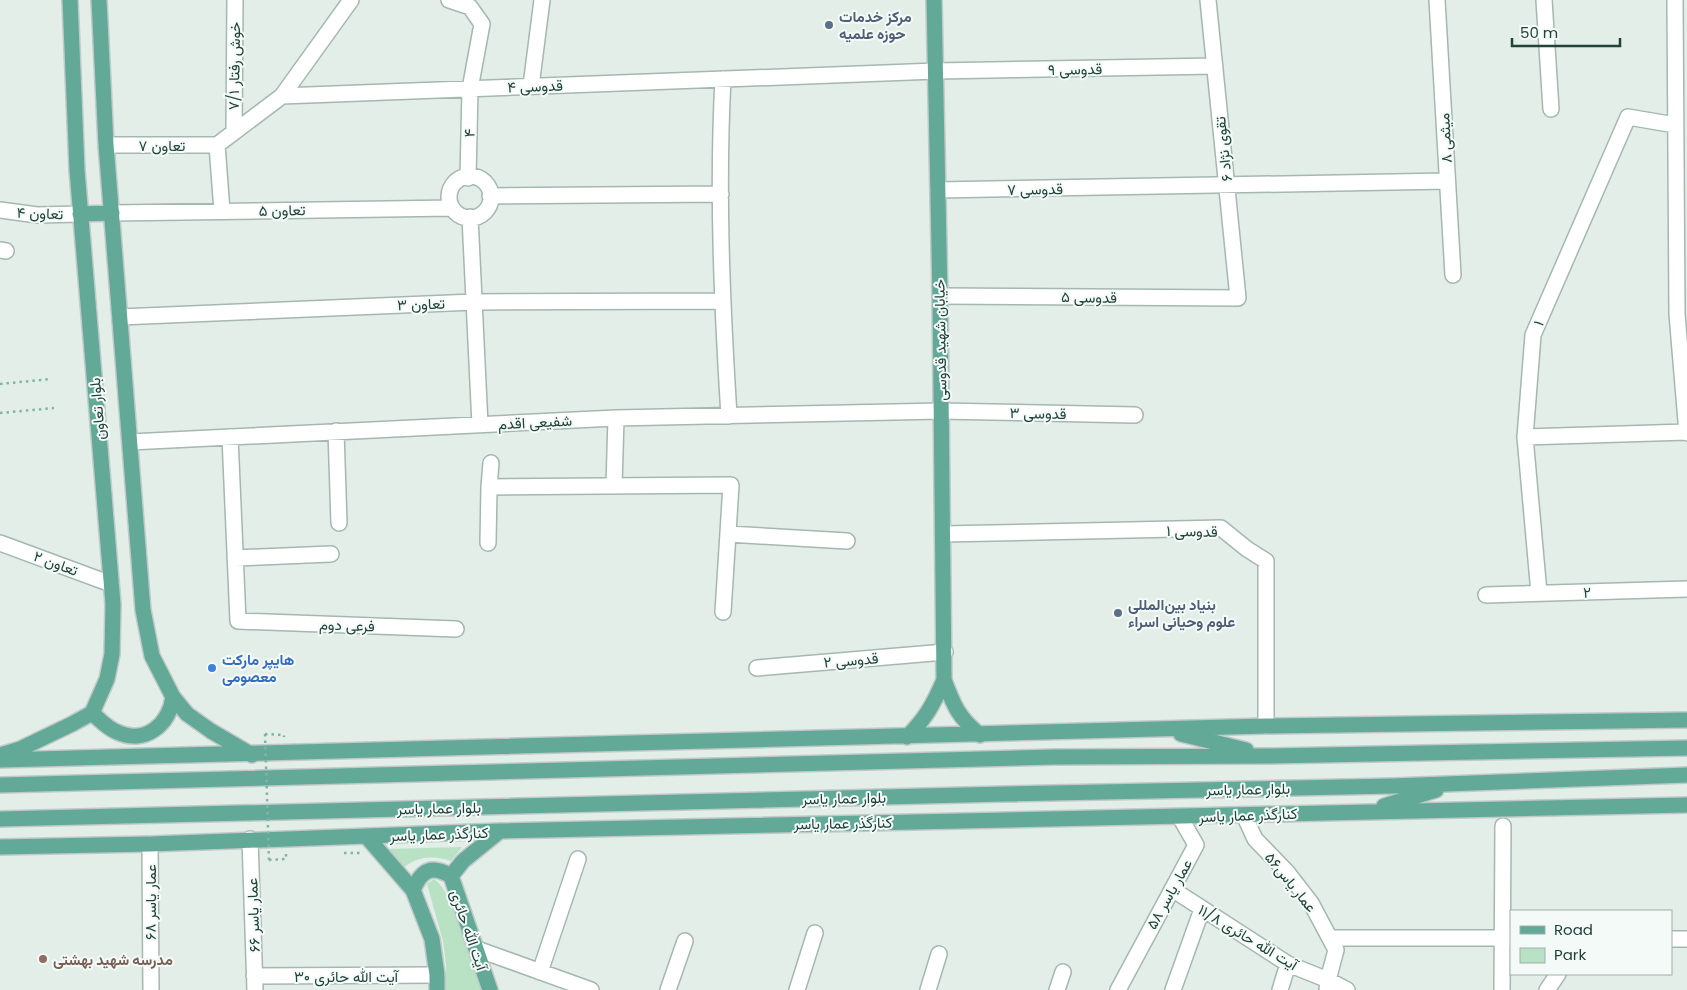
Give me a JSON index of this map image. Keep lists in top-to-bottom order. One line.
{"streets":{"main road":["خیابان شهید قدوسی","بلوار تعاون","بلوار عمار یاسر","کنارگذر عمار یاسر","آیت الله حائری"],"street":["خوش رفتار ۷/۱","قدوسی ۹","قدوسی ۴","۴","میثمی ۸","تعاون ۷","تقوی نژاد ۶","قدوسی ۷","تعاون ۵","تعاون ۴","قدوسی ۵","تعاون ۳","۱","قدوسی ۳","شفیعی اقدم","قدوسی ۱","تعاون ۲","۲","فرعی دوم","قدوسی ۲","عمار یاس۵۶","عمار یاسر ۵۸","عمار یاسر ۶۸","عمار یاسر ۶۶","آیت الله حائری ۱۱/۸","آیت الله حائری ۳۰"]},"crossings":[["قدوسی ۹","قدوسی ۴"],["قدوسی ۹","تقوی نژاد ۶"],["قدوسی ۹","خیابان شهید قدوسی"],["قدوسی ۴","۴"],["قدوسی ۴","خیابان شهید قدوسی"],["۴","تعاون ۵"],["میثمی ۸","قدوسی ۷"],["تعاون ۷","بلوار تعاون"],["تقوی نژاد ۶","قدوسی ۷"],["تقوی نژاد ۶","قدوسی ۵"],["قدوسی ۷","خیابان شهید قدوسی"],["تعاون ۵","بلوار تعاون"],["تعاون ۴","بلوار تعاون"],["قدوسی ۵","خیابان شهید قدوسی"],["تعاون ۳","بلوار تعاون"],["۱","۲"],["خیابان شهید قدوسی","قدوسی ۳"],["خیابان شهید قدوسی","شفیعی اقدم"],["خیابان شهید قدوسی","قدوسی ۱"],["خیابان شهید قدوسی","قدوسی ۲"],["بلوار تعاون","شفیعی اقدم"],["بلوار تعاون","تعاون ۲"],["قدوسی ۳","شفیعی اقدم"],["کنارگذر عمار یاسر","عمار یاس۵۶"],["کنارگذر عمار یاسر","عمار یاسر ۵۸"],["کنارگذر عمار یاسر","عمار یاسر ۶۸"],["کنارگذر عمار یاسر","عمار یاسر ۶۶"],["کنارگذر عمار یاسر","آیت الله حائری"],["عمار یاس۵۶","آیت الله حائری ۱۱/۸"],["عمار یاسر ۵۸","آیت الله حائری ۱۱/۸"],["عمار یاسر ۶۶","آیت الله حائری ۳۰"]],"places":["مرکز خدمات حوزه علمیه","بنیاد بین‌المللی علوم وحیانی اسراء","هایپر مارکت معصومی","مدرسه شهید بهشتی"],"legend":["Road","Park"],"scale_bar":"50 m"}
